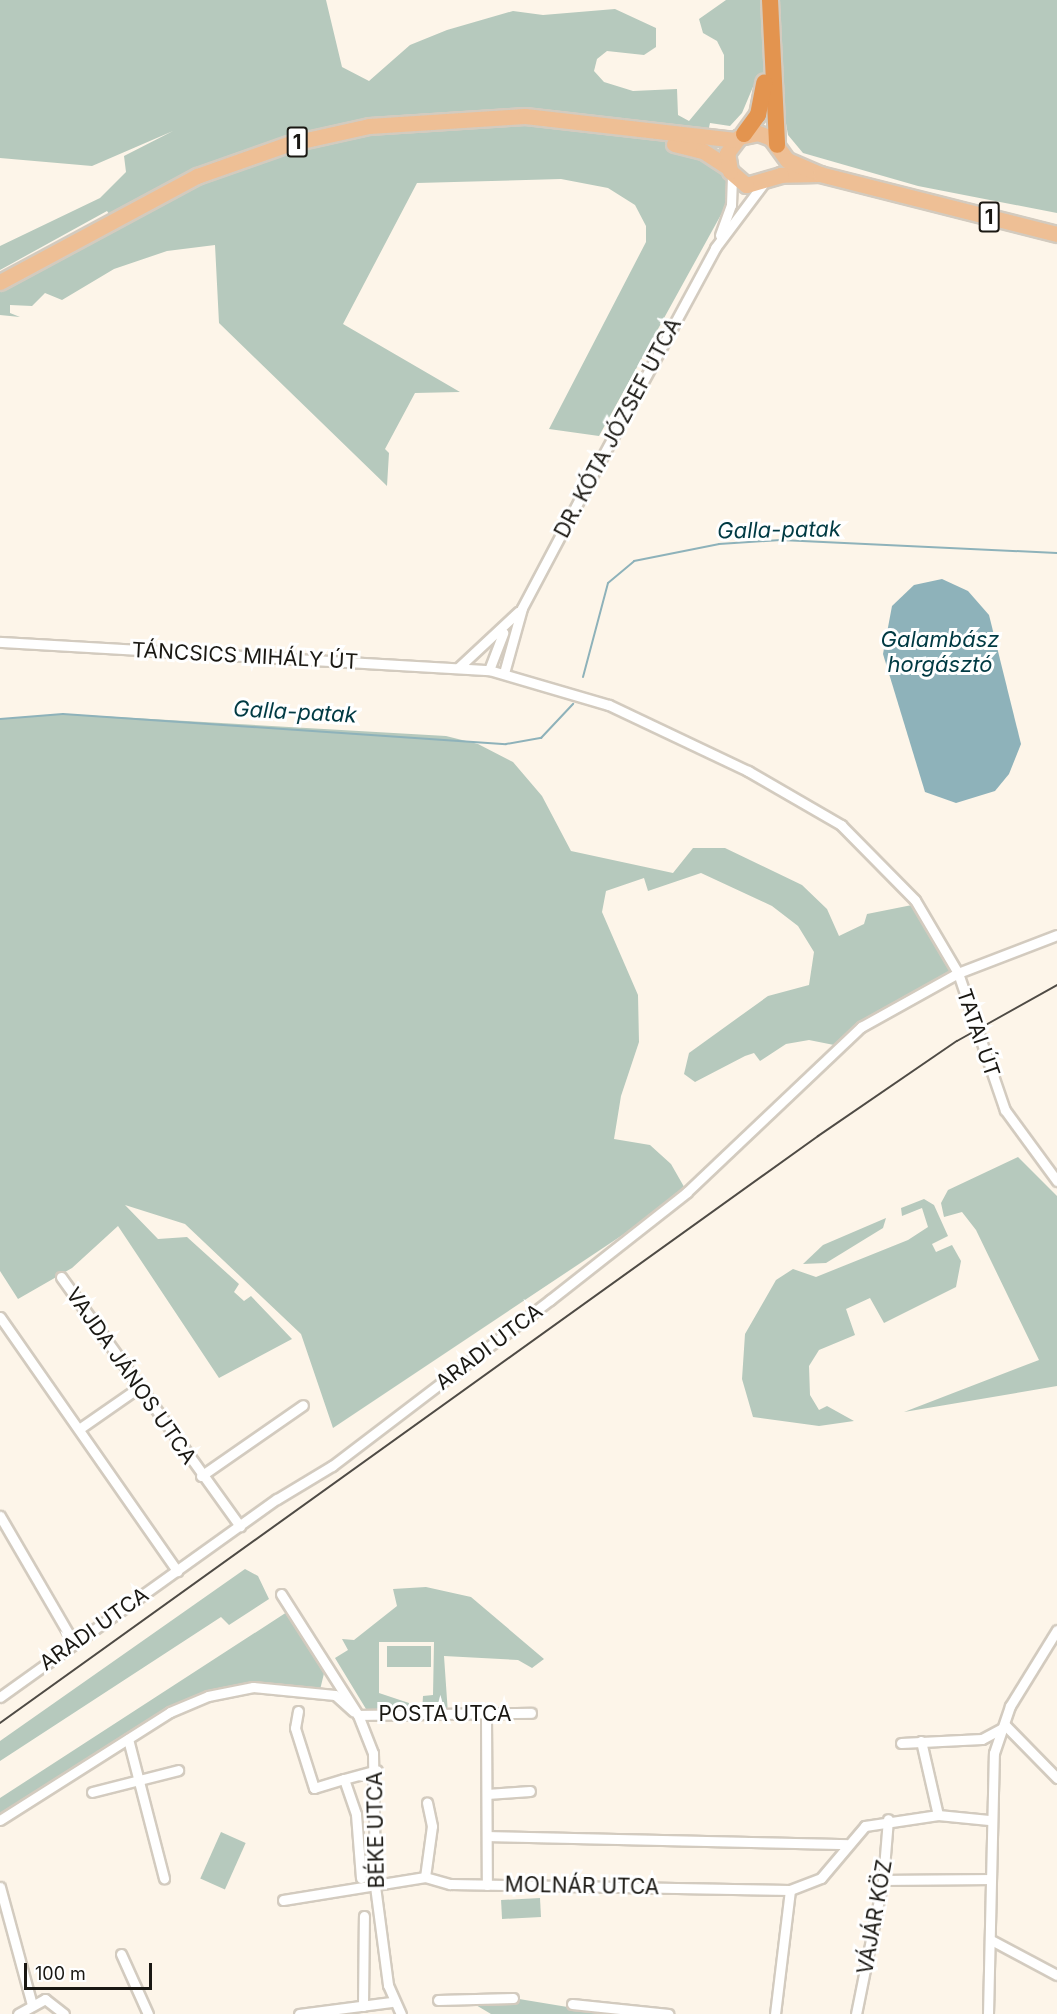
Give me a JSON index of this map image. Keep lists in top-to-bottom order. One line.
{"streets":{"main road":["1"],"street":["DR. KÓTA JÓZSEF UTCA","TÁNCSICS MIHÁLY ÚT","TATAI ÚT","ARADI UTCA","VAJDA JÁNOS UTCA","POSTA UTCA","BÉKE UTCA","MOLNÁR UTCA","VÁJÁR KÖZ"]},"crossings":[["DR. KÓTA JÓZSEF UTCA","TÁNCSICS MIHÁLY ÚT"],["TÁNCSICS MIHÁLY ÚT","TATAI ÚT"],["TÁNCSICS MIHÁLY ÚT","ARADI UTCA"],["TATAI ÚT","ARADI UTCA"],["ARADI UTCA","VAJDA JÁNOS UTCA"],["POSTA UTCA","BÉKE UTCA"],["BÉKE UTCA","MOLNÁR UTCA"],["MOLNÁR UTCA","VÁJÁR KÖZ"]],"water":["Galla-patak","Galambász horgásztó"],"scale_bar":"100 m"}
